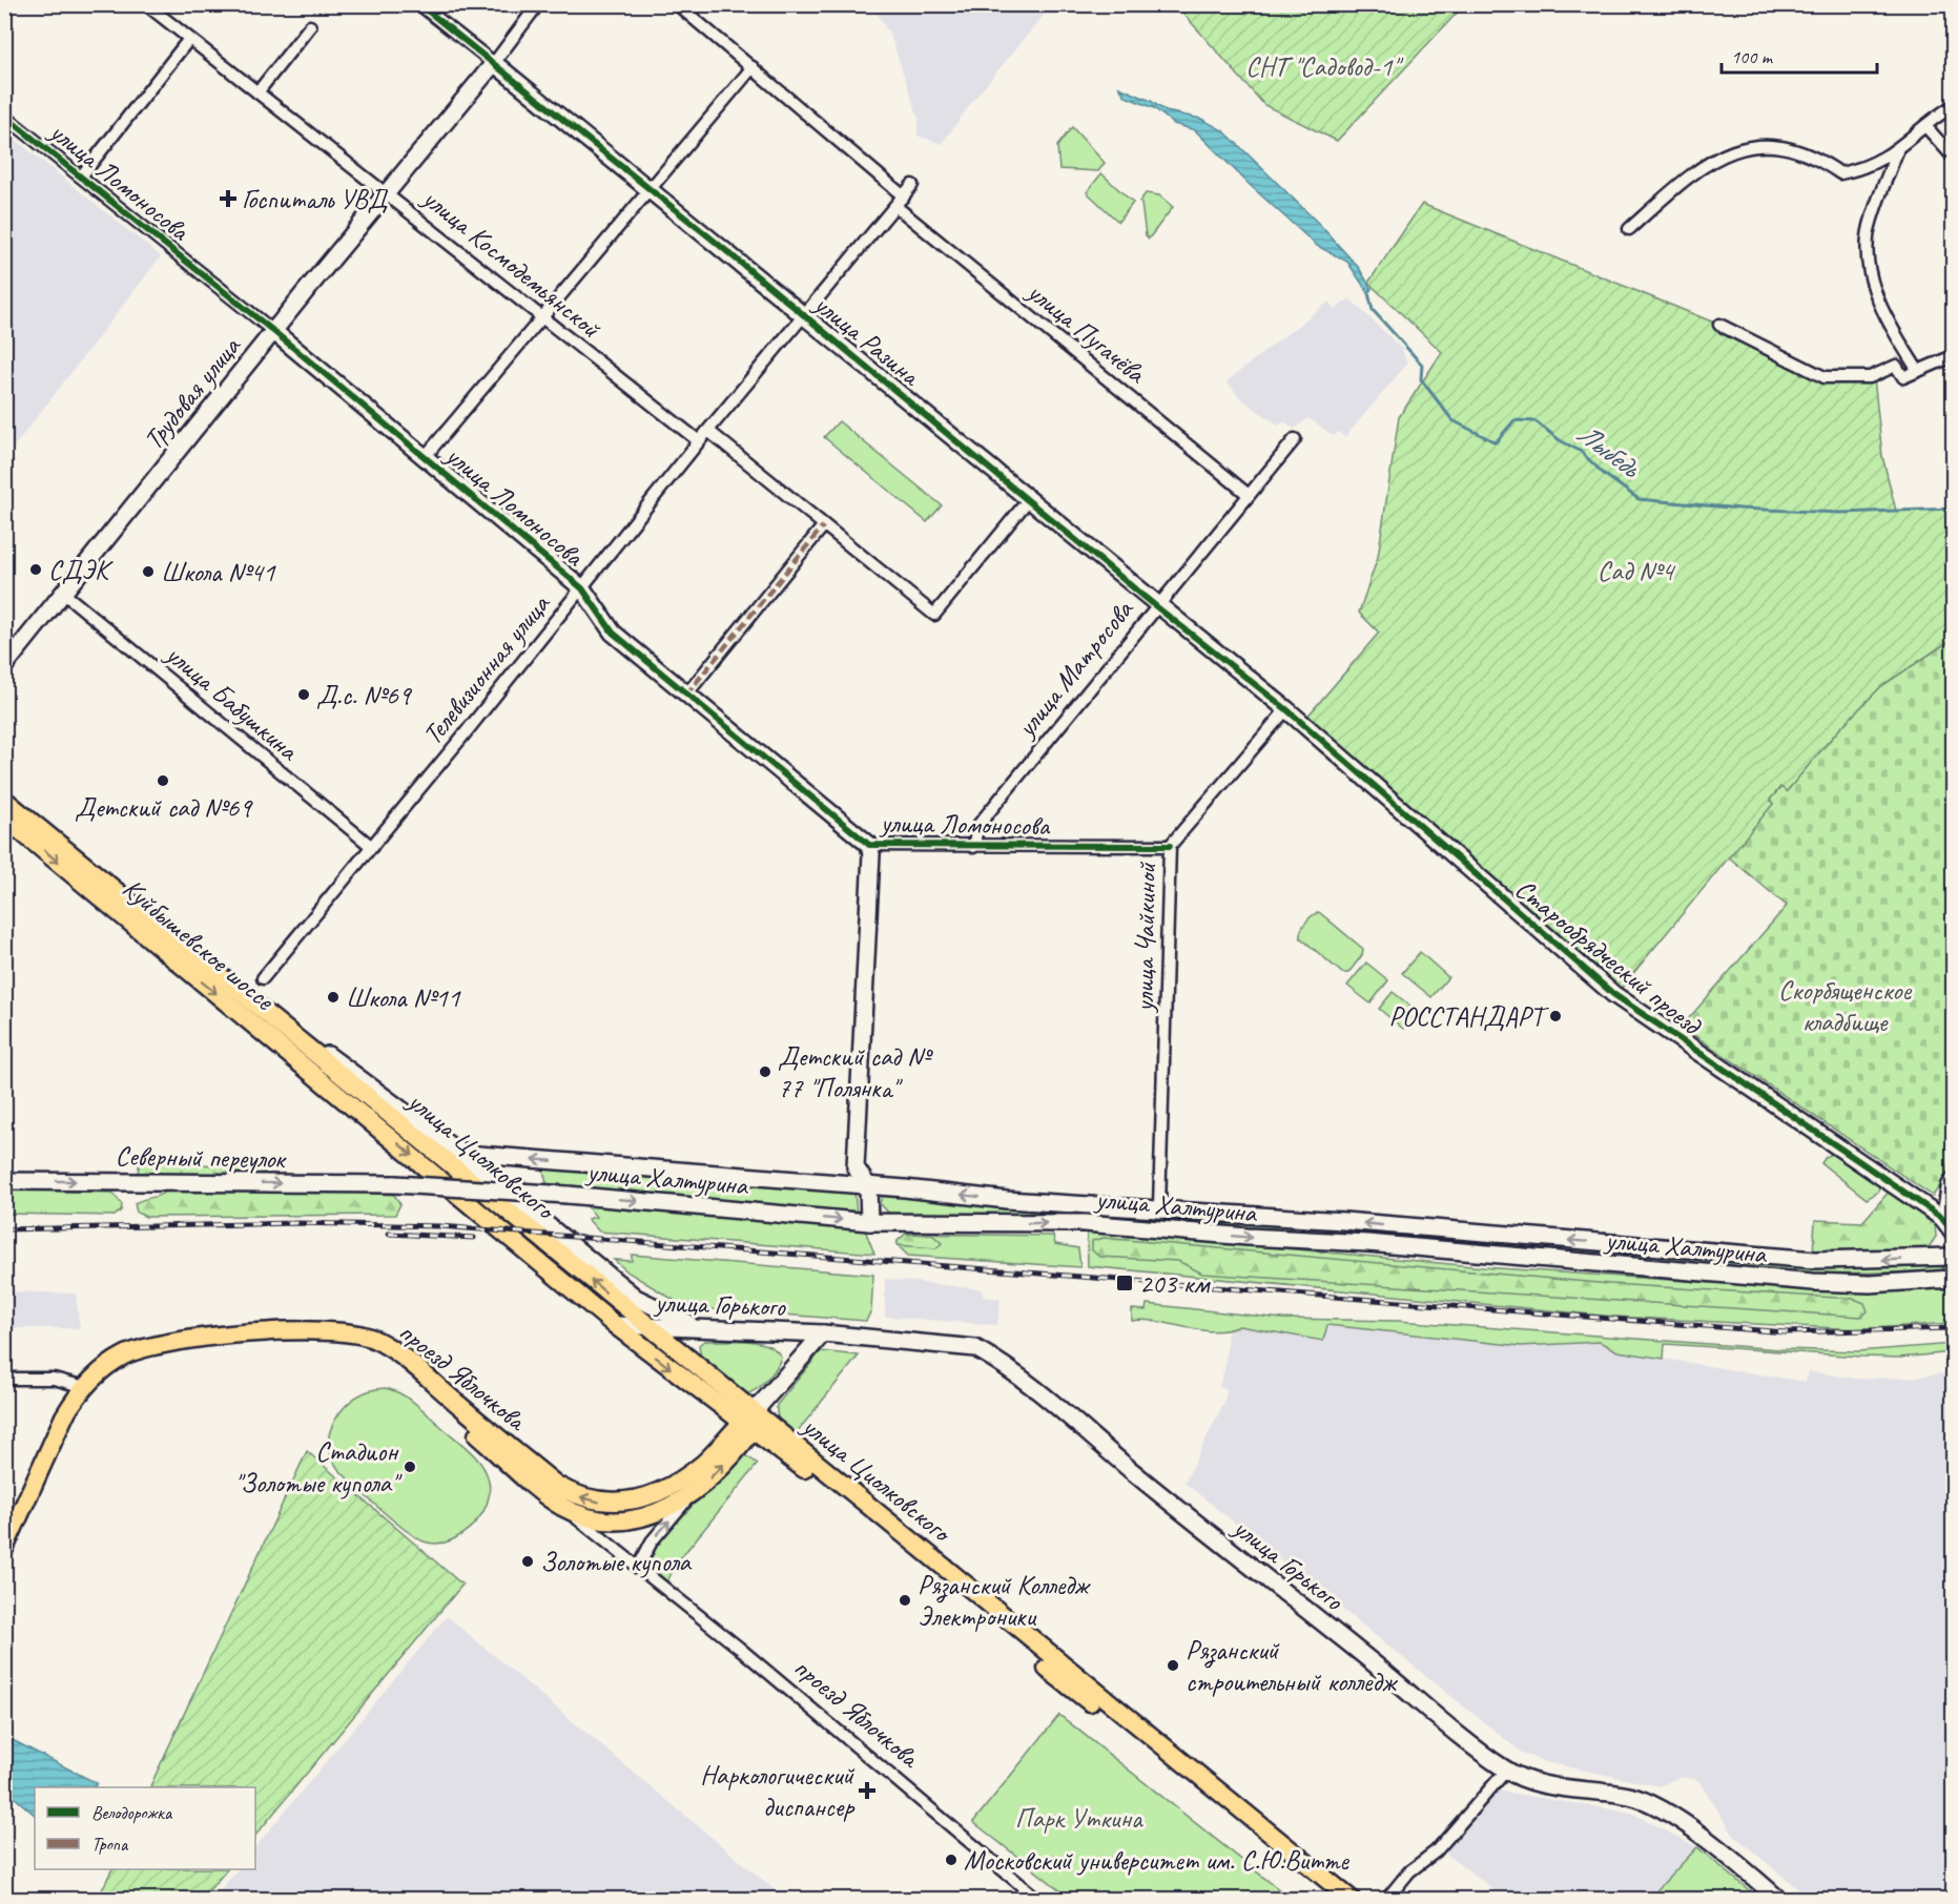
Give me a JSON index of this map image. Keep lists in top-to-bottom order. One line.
{"streets":{"main road":["Куйбышевское шоссе","улица Циолковского","проезд Яблочкова"],"street":["улица Ломоносова","улица Космодемьянской","улица Пугачёва","улица Разина","Трудовая улица","улица Матросова","Телевизионная улица","улица Бабушкина","улица Чайкиной","Старообрядческий проезд","Северный переулок","улица Халтурина","улица Горького"]},"crossings":[["улица Ломоносова","Трудовая улица"],["улица Ломоносова","улица Матросова"],["улица Ломоносова","Телевизионная улица"],["улица Ломоносова","улица Чайкиной"],["улица Космодемьянской","Трудовая улица"],["улица Космодемьянской","Телевизионная улица"],["улица Пугачёва","улица Матросова"],["улица Пугачёва","Телевизионная улица"],["улица Разина","Трудовая улица"],["улица Разина","улица Матросова"],["улица Разина","Телевизионная улица"],["улица Разина","улица Чайкиной"],["улица Разина","Старообрядческий проезд"],["Трудовая улица","улица Бабушкина"],["Телевизионная улица","улица Бабушкина"],["улица Чайкиной","Старообрядческий проезд"],["улица Чайкиной","улица Халтурина"],["Куйбышевское шоссе","улица Циолковского"],["Куйбышевское шоссе","улица Халтурина"],["Куйбышевское шоссе","улица Горького"],["улица Циолковского","улица Горького"],["улица Циолковского","проезд Яблочкова"],["Северный переулок","улица Халтурина"],["улица Горького","проезд Яблочкова"]],"one_way":["Северный переулок"],"water":["Лыбедь"],"parks":["СНТ \"Садовод-1\"","Сад №4","Скорбященское кладбище","Парк Уткина"],"places":{"health":["Госпиталь УВД","Наркологический диспансер"],"other":["СДЭК","Школа №41","Д.с. №69","Детский сад №69","Школа №11","РОССТАНДАРТ","Детский сад № 77 \"Полянка\"","Стадион \"Золотые купола\"","Золотые купола","Рязанский Колледж Электроники","Рязанский строительный колледж","Московский университет им. С.Ю.Витте"],"transit":["203 км"]},"legend":["Велодорожка","Тропа"],"scale_bar":"100 m"}
